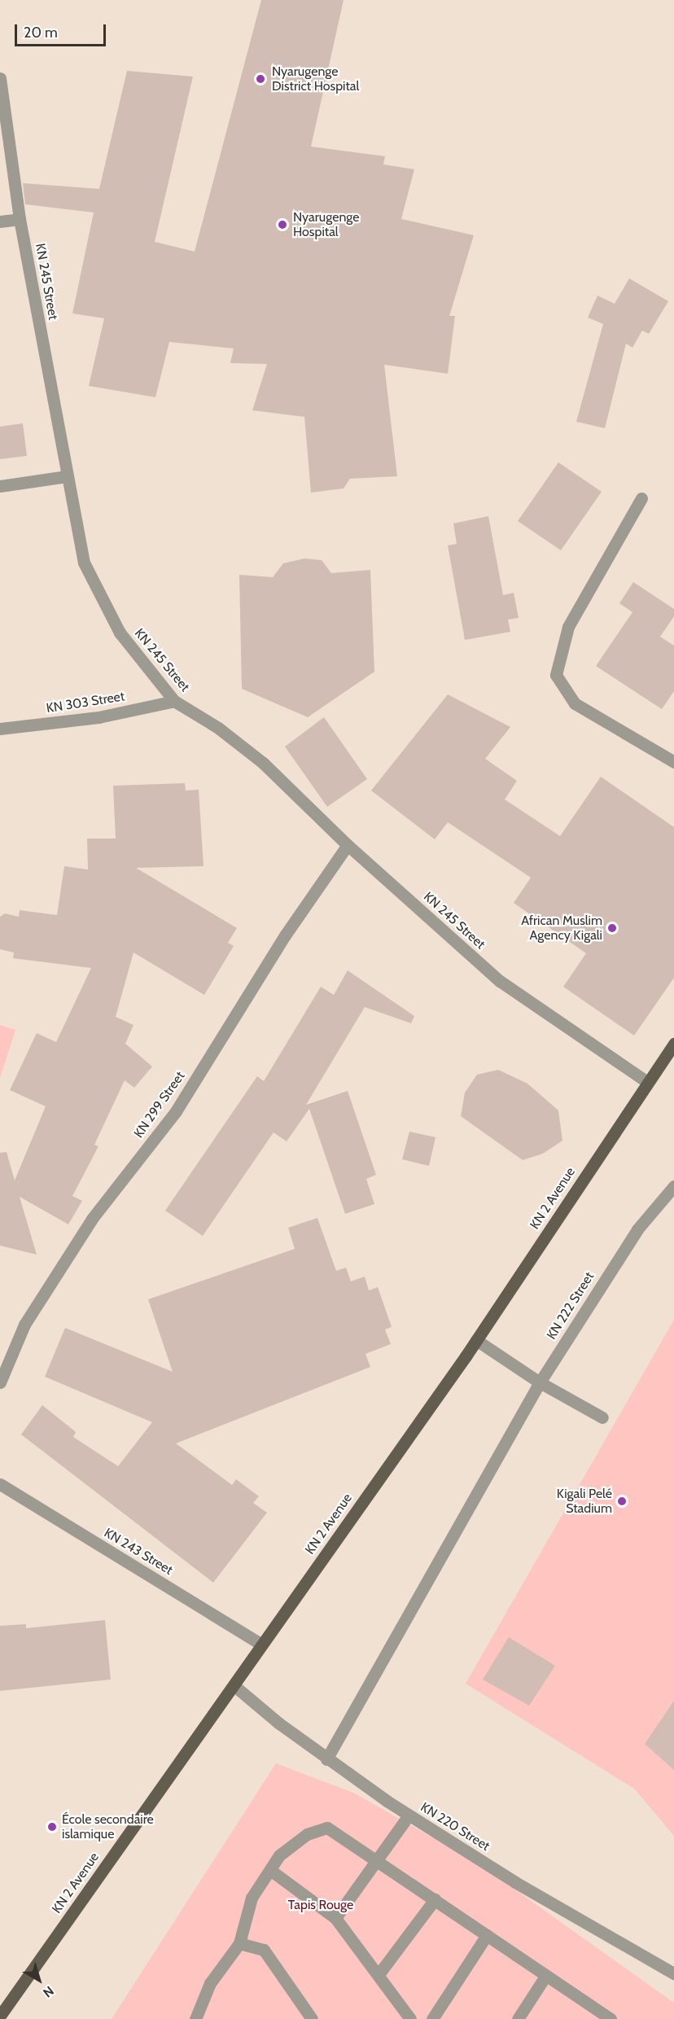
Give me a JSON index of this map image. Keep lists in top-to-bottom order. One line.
{"streets":{"main road":["KN 2 Avenue"],"street":["KN 245 Street","KN 303 Street","KN 299 Street","KN 222 Street","KN 243 Street","KN 220 Street"]},"crossings":[["KN 245 Street","KN 303 Street"],["KN 245 Street","KN 299 Street"],["KN 245 Street","KN 2 Avenue"],["KN 2 Avenue","KN 243 Street"],["KN 2 Avenue","KN 220 Street"],["KN 222 Street","KN 220 Street"]],"parks":["Tapis Rouge"],"places":["Nyarugenge District Hospital","Nyarugenge Hospital","African Muslim Agency Kigali","Kigali Pelé Stadium","École secondaire islamique"],"scale_bar":"20 m","north":"bottom right"}
